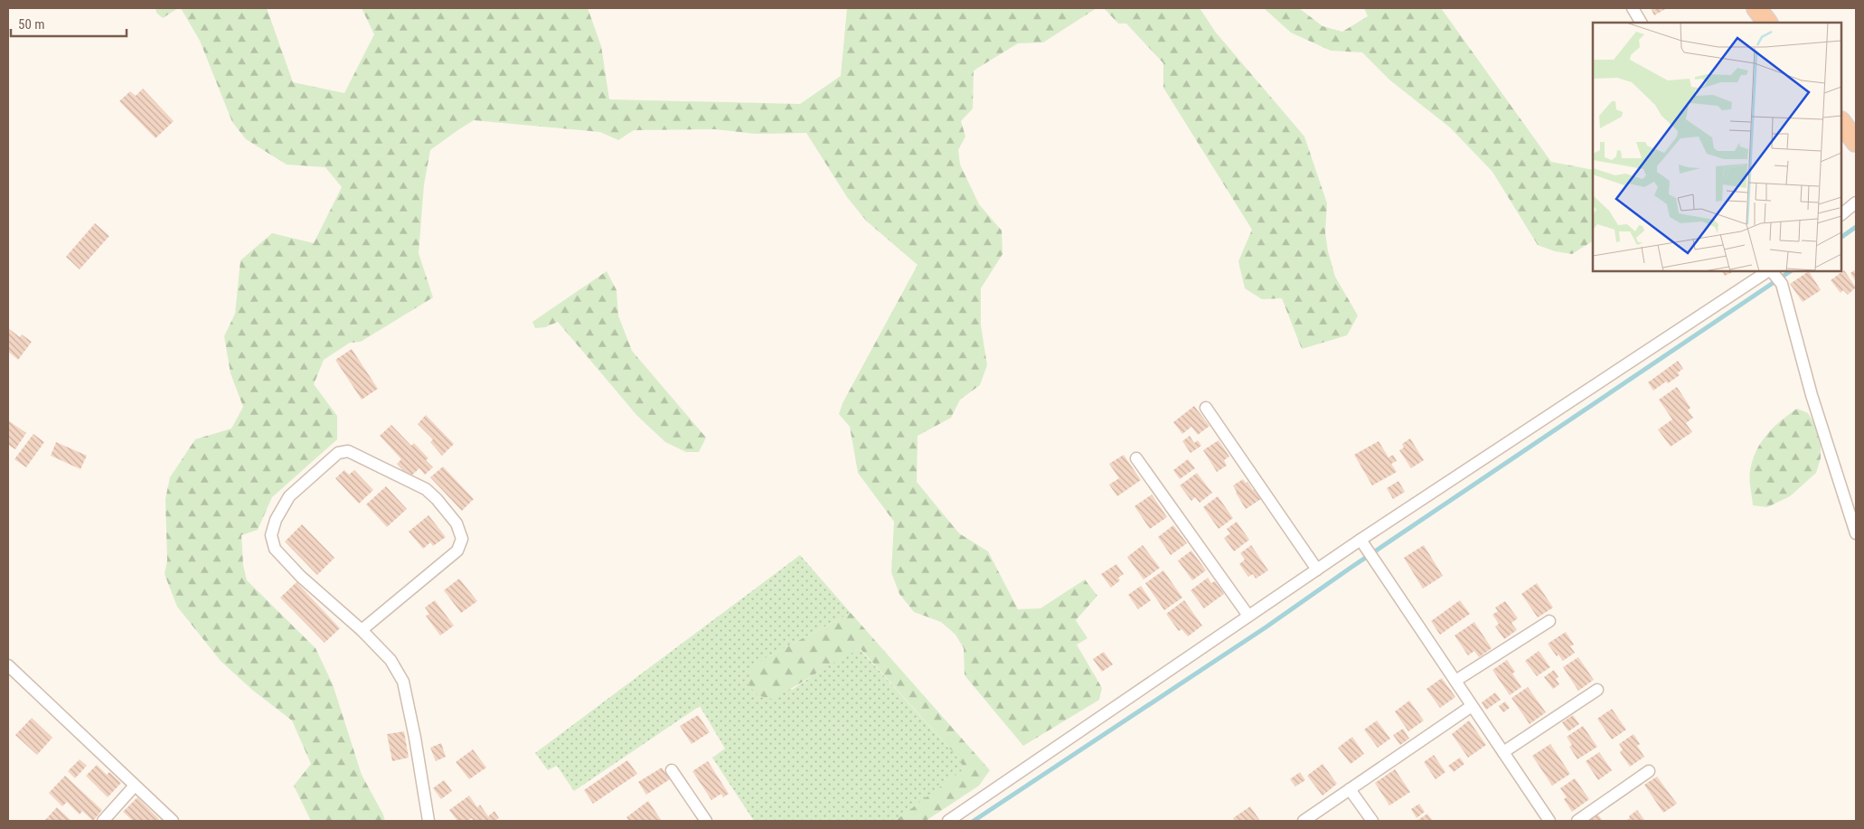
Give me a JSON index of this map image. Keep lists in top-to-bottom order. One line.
{"scale_bar":"50 m"}
